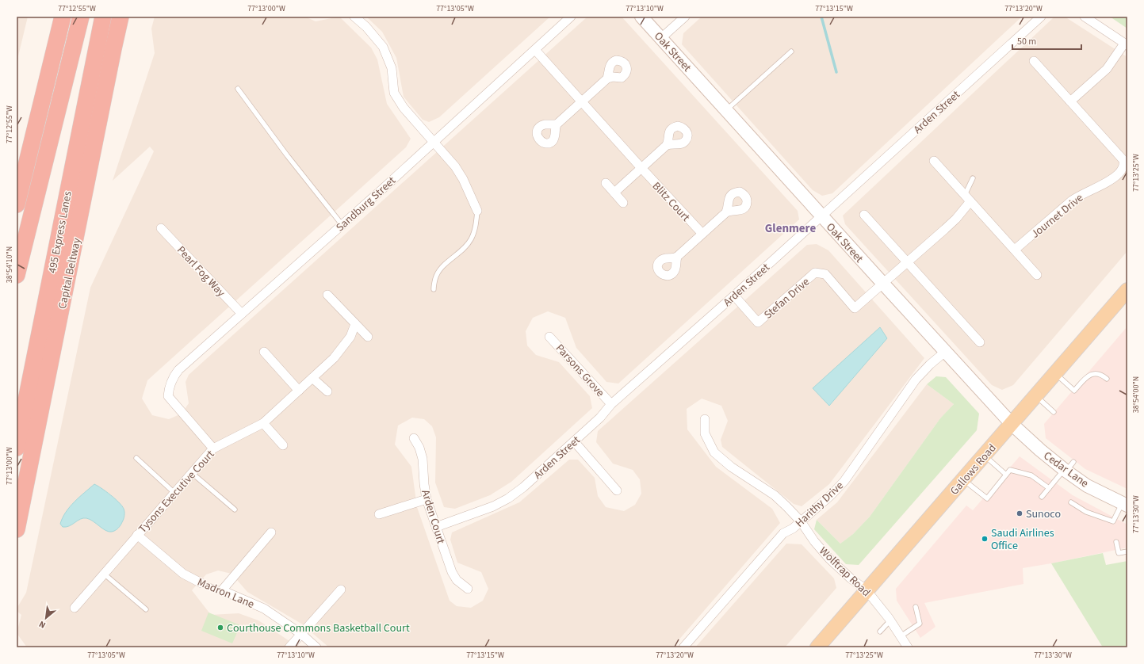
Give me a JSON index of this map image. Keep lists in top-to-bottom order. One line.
{"streets":{"highway":["495 Express Lanes","Capital Beltway"],"main road":["Gallows Road"],"street":["Oak Street","Arden Street","Blitz Court","Sandburg Street","Journet Drive","Pearl Fog Way","Stefan Drive","Parsons Grove","Cedar Lane","Tysons Executive Court","Harithy Drive","Arden Court","Wolftrap Road","Madron Lane"]},"crossings":[["Oak Street","Arden Street"],["Oak Street","Stefan Drive"],["Oak Street","Gallows Road"],["Oak Street","Cedar Lane"],["Oak Street","Harithy Drive"],["Arden Street","Stefan Drive"],["Arden Street","Parsons Grove"],["Arden Street","Arden Court"],["Blitz Court","Sandburg Street"],["Sandburg Street","Pearl Fog Way"],["Sandburg Street","Tysons Executive Court"],["Gallows Road","Cedar Lane"],["Gallows Road","Wolftrap Road"],["Tysons Executive Court","Madron Lane"],["Harithy Drive","Wolftrap Road"]],"districts":["Glenmere"],"places":["Sunoco","Saudi Airlines Office","Courthouse Commons Basketball Court"],"scale_bar":"50 m","north":"bottom left","coordinates":["77°12'55\"W","77°13'00\"W","77°13'05\"W","77°13'10\"W","77°13'15\"W","77°13'20\"W","77°13'25\"W","38°54'10\"N","38°54'00\"N","77°13'30\"W"]}
